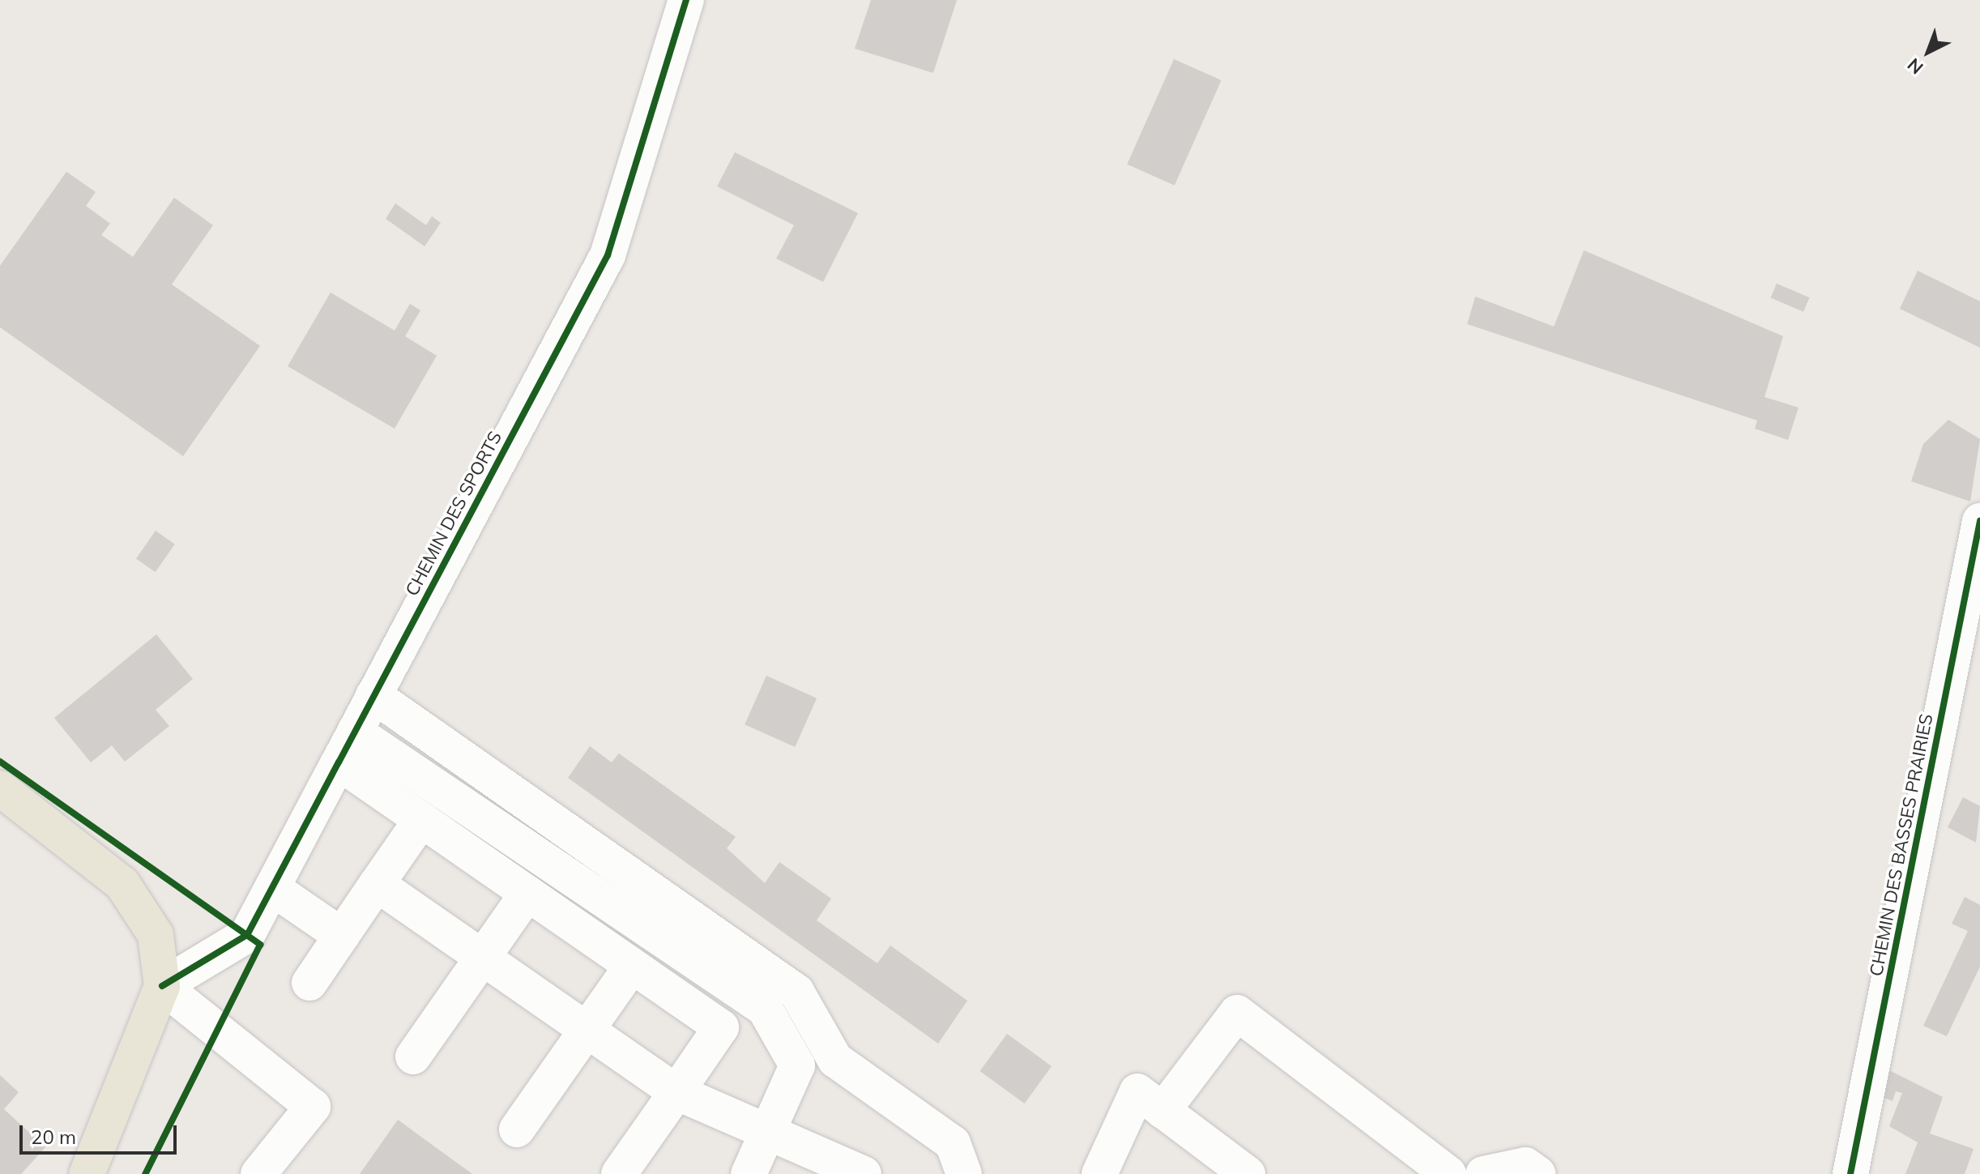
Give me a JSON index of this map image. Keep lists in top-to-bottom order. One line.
{"streets":{"street":["CHEMIN DES SPORTS","CHEMIN DES BASSES PRAIRIES"]},"scale_bar":"20 m","north":"bottom left"}
